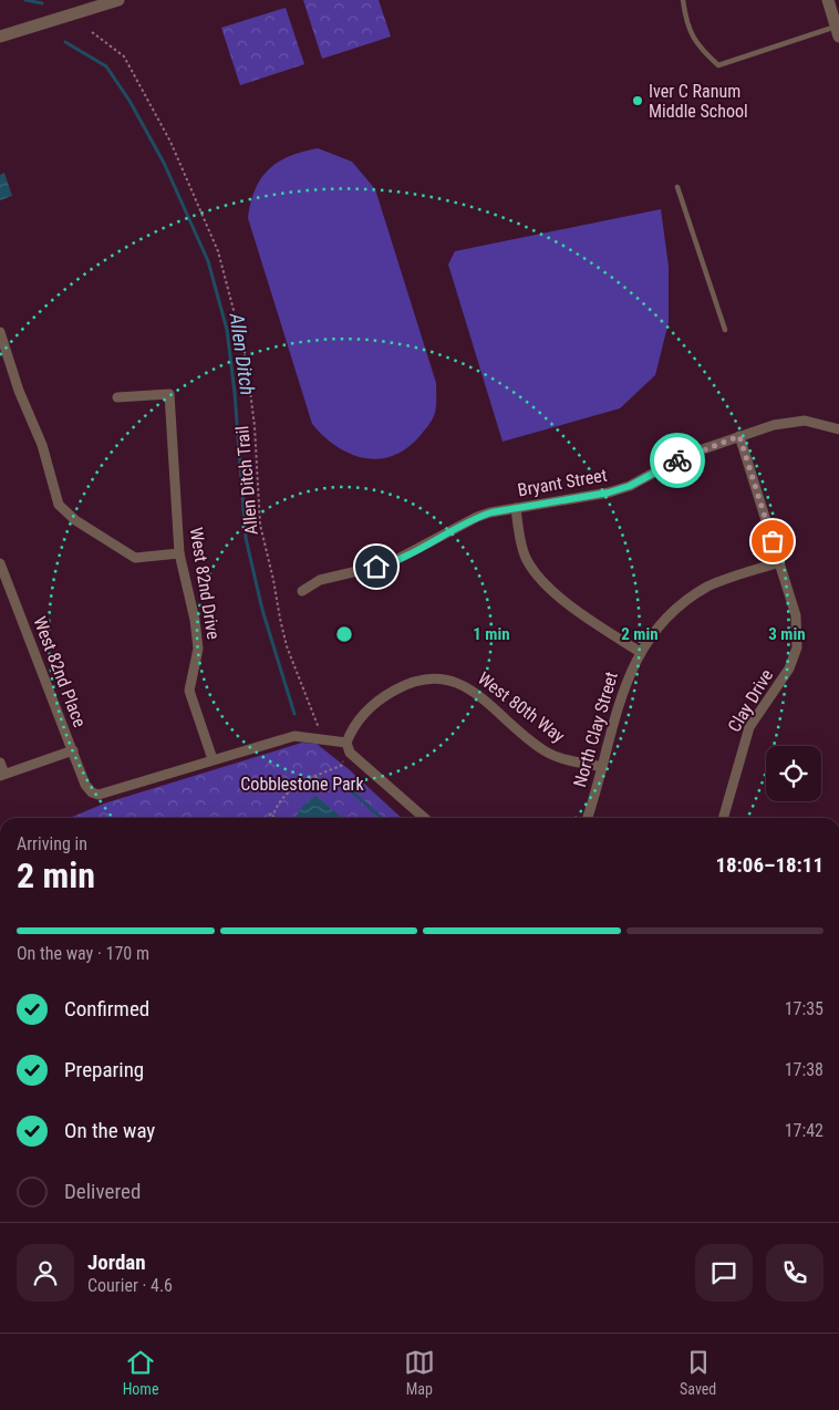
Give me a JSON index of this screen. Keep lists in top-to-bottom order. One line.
{"streets":{"street":["Bryant Street","West 82nd Drive","West 82nd Place","Clay Drive","West 80th Way","North Clay Street"],"path":["Allen Ditch Trail"]},"crossings":[["Bryant Street","Clay Drive"],["West 82nd Drive","West 82nd Place"],["Clay Drive","North Clay Street"],["West 80th Way","North Clay Street"]],"water":["Allen Ditch"],"parks":["Cobblestone Park"],"places":["Iver C Ranum Middle School"],"page":{"heading":["2 min","Arriving in","18:06–18:11"],"panel":["Jordan","Courier · 4.6"],"bar":"On the way · 170 m","list":[["Confirmed","17:35"],["Preparing","17:38"],["On the way","17:42"],"Delivered"],"tabs":["Home","Map","Saved"]},"rings":["1 min","2 min","3 min"]}
